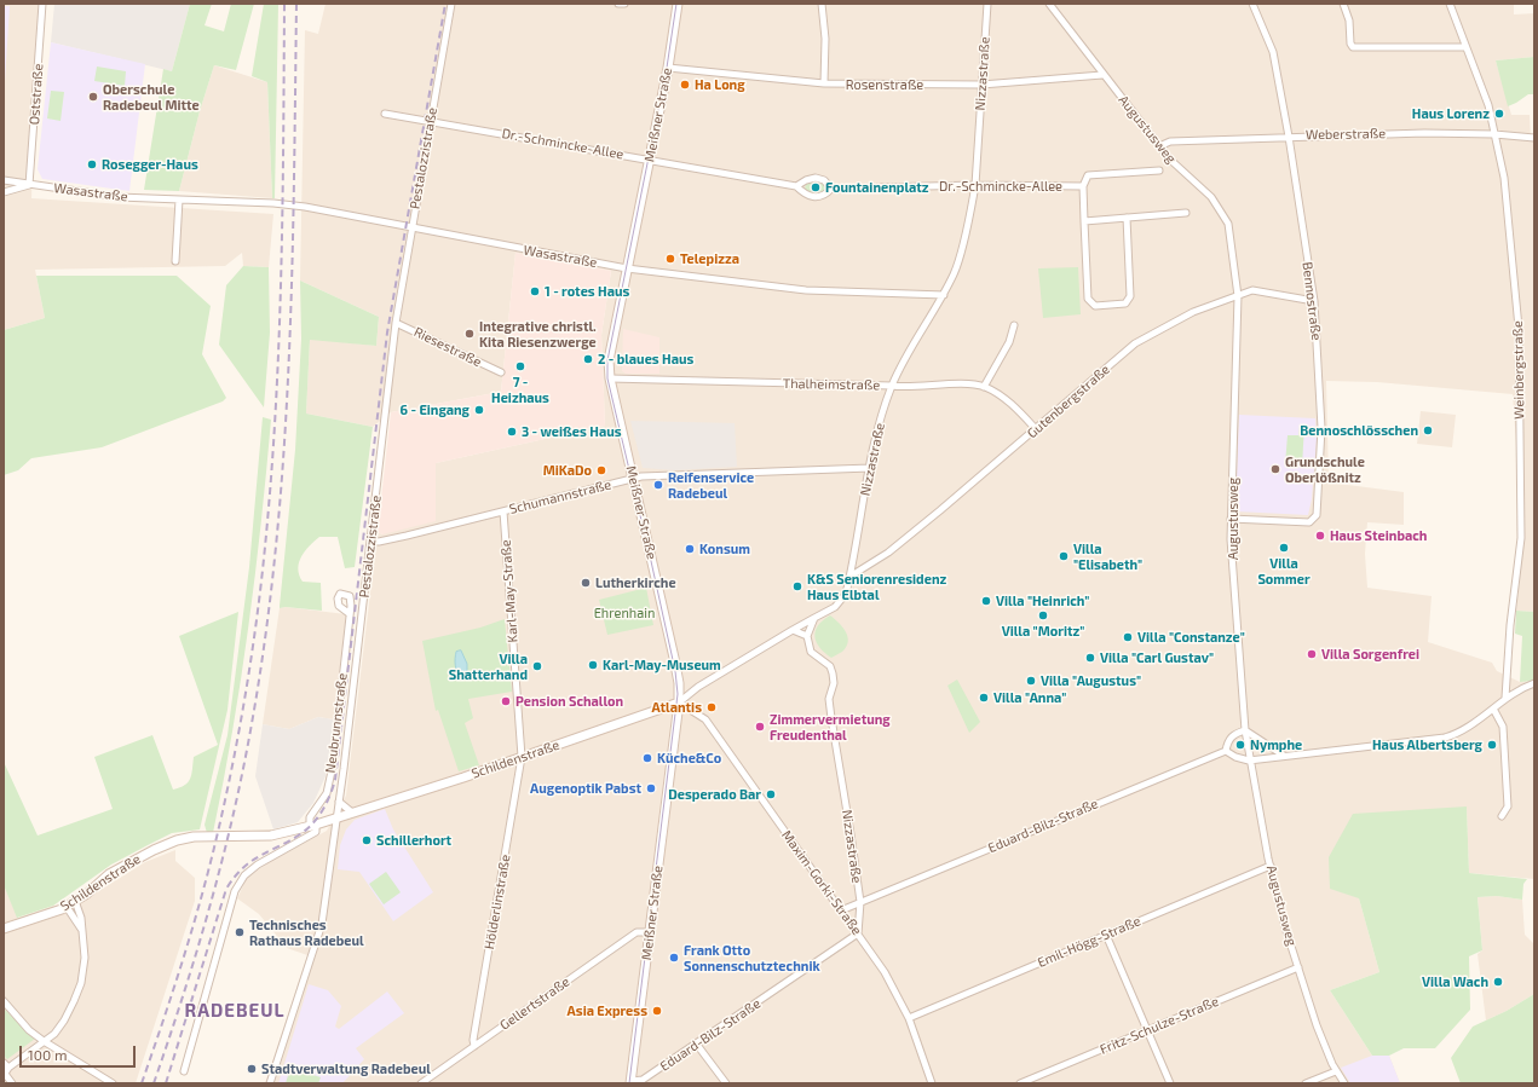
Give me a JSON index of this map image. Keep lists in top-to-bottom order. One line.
{"streets":{"main road":["Meißner Straße","Schildenstraße"],"street":["Nizzastraße","Rosenstraße","Oststraße","Augustusweg","Weberstraße","Dr.-Schmincke-Allee","Pestalozzistraße","Wasastraße","Bennostraße","Riesestraße","Weinbergstraße","Thalheimstraße","Gutenbergstraße","Schumannstraße","Karl-May-Straße","Neubrunnstraße","Eduard-Bilz-Straße","Maxim-Gorki-Straße","Hölderlinstraße","Emil-Högg-Straße","Gellertstraße","Fritz-Schulze-Straße"]},"crossings":[["Nizzastraße","Rosenstraße"],["Nizzastraße","Dr.-Schmincke-Allee"],["Nizzastraße","Wasastraße"],["Nizzastraße","Thalheimstraße"],["Nizzastraße","Gutenbergstraße"],["Nizzastraße","Schumannstraße"],["Nizzastraße","Eduard-Bilz-Straße"],["Rosenstraße","Meißner Straße"],["Rosenstraße","Augustusweg"],["Oststraße","Wasastraße"],["Meißner Straße","Dr.-Schmincke-Allee"],["Meißner Straße","Wasastraße"],["Meißner Straße","Thalheimstraße"],["Meißner Straße","Schumannstraße"],["Meißner Straße","Schildenstraße"],["Meißner Straße","Eduard-Bilz-Straße"],["Meißner Straße","Maxim-Gorki-Straße"],["Meißner Straße","Gellertstraße"],["Augustusweg","Weberstraße"],["Augustusweg","Dr.-Schmincke-Allee"],["Augustusweg","Bennostraße"],["Augustusweg","Gutenbergstraße"],["Augustusweg","Emil-Högg-Straße"],["Augustusweg","Fritz-Schulze-Straße"],["Weberstraße","Bennostraße"],["Weberstraße","Weinbergstraße"],["Dr.-Schmincke-Allee","Pestalozzistraße"],["Pestalozzistraße","Wasastraße"],["Pestalozzistraße","Riesestraße"],["Pestalozzistraße","Schumannstraße"],["Pestalozzistraße","Schildenstraße"],["Bennostraße","Gutenbergstraße"],["Thalheimstraße","Gutenbergstraße"],["Schumannstraße","Karl-May-Straße"],["Karl-May-Straße","Schildenstraße"],["Karl-May-Straße","Hölderlinstraße"],["Neubrunnstraße","Schildenstraße"],["Schildenstraße","Maxim-Gorki-Straße"],["Schildenstraße","Hölderlinstraße"],["Eduard-Bilz-Straße","Maxim-Gorki-Straße"],["Maxim-Gorki-Straße","Emil-Högg-Straße"],["Hölderlinstraße","Gellertstraße"]],"districts":["RADEBEUL"],"parks":["Ehrenhain"],"places":["Ha Long","Oberschule Radebeul Mitte","Haus Lorenz","Rosegger-Haus","Fountainenplatz","Telepizza","1 - rotes Haus","Integrative christl. Kita Riesenzwerge","2 - blaues Haus","7 - Heizhaus","6 - Eingang","Bennoschlösschen","3 - weißes Haus","Grundschule Oberlößnitz","MiKaDo","Reifenservice Radebeul","Haus Steinbach","Villa Sommer","Konsum","Villa \"Elisabeth\"","Lutherkirche","K&S Seniorenresidenz Haus Elbtal","Villa \"Heinrich\"","Villa \"Moritz\"","Villa \"Constanze\"","Villa Sorgenfrei","Villa \"Carl Gustav\"","Karl-May-Museum","Villa Shatterhand","Villa \"Augustus\"","Villa \"Anna\"","Pension Schallon","Atlantis","Zimmervermietung Freudenthal","Nymphe","Haus Albertsberg","Küche&Co","Augenoptik Pabst","Desperado Bar","Schillerhort","Technisches Rathaus Radebeul","Frank Otto Sonnenschutztechnik","Villa Wach","Asia Express","Stadtverwaltung Radebeul"],"scale_bar":"100 m"}
